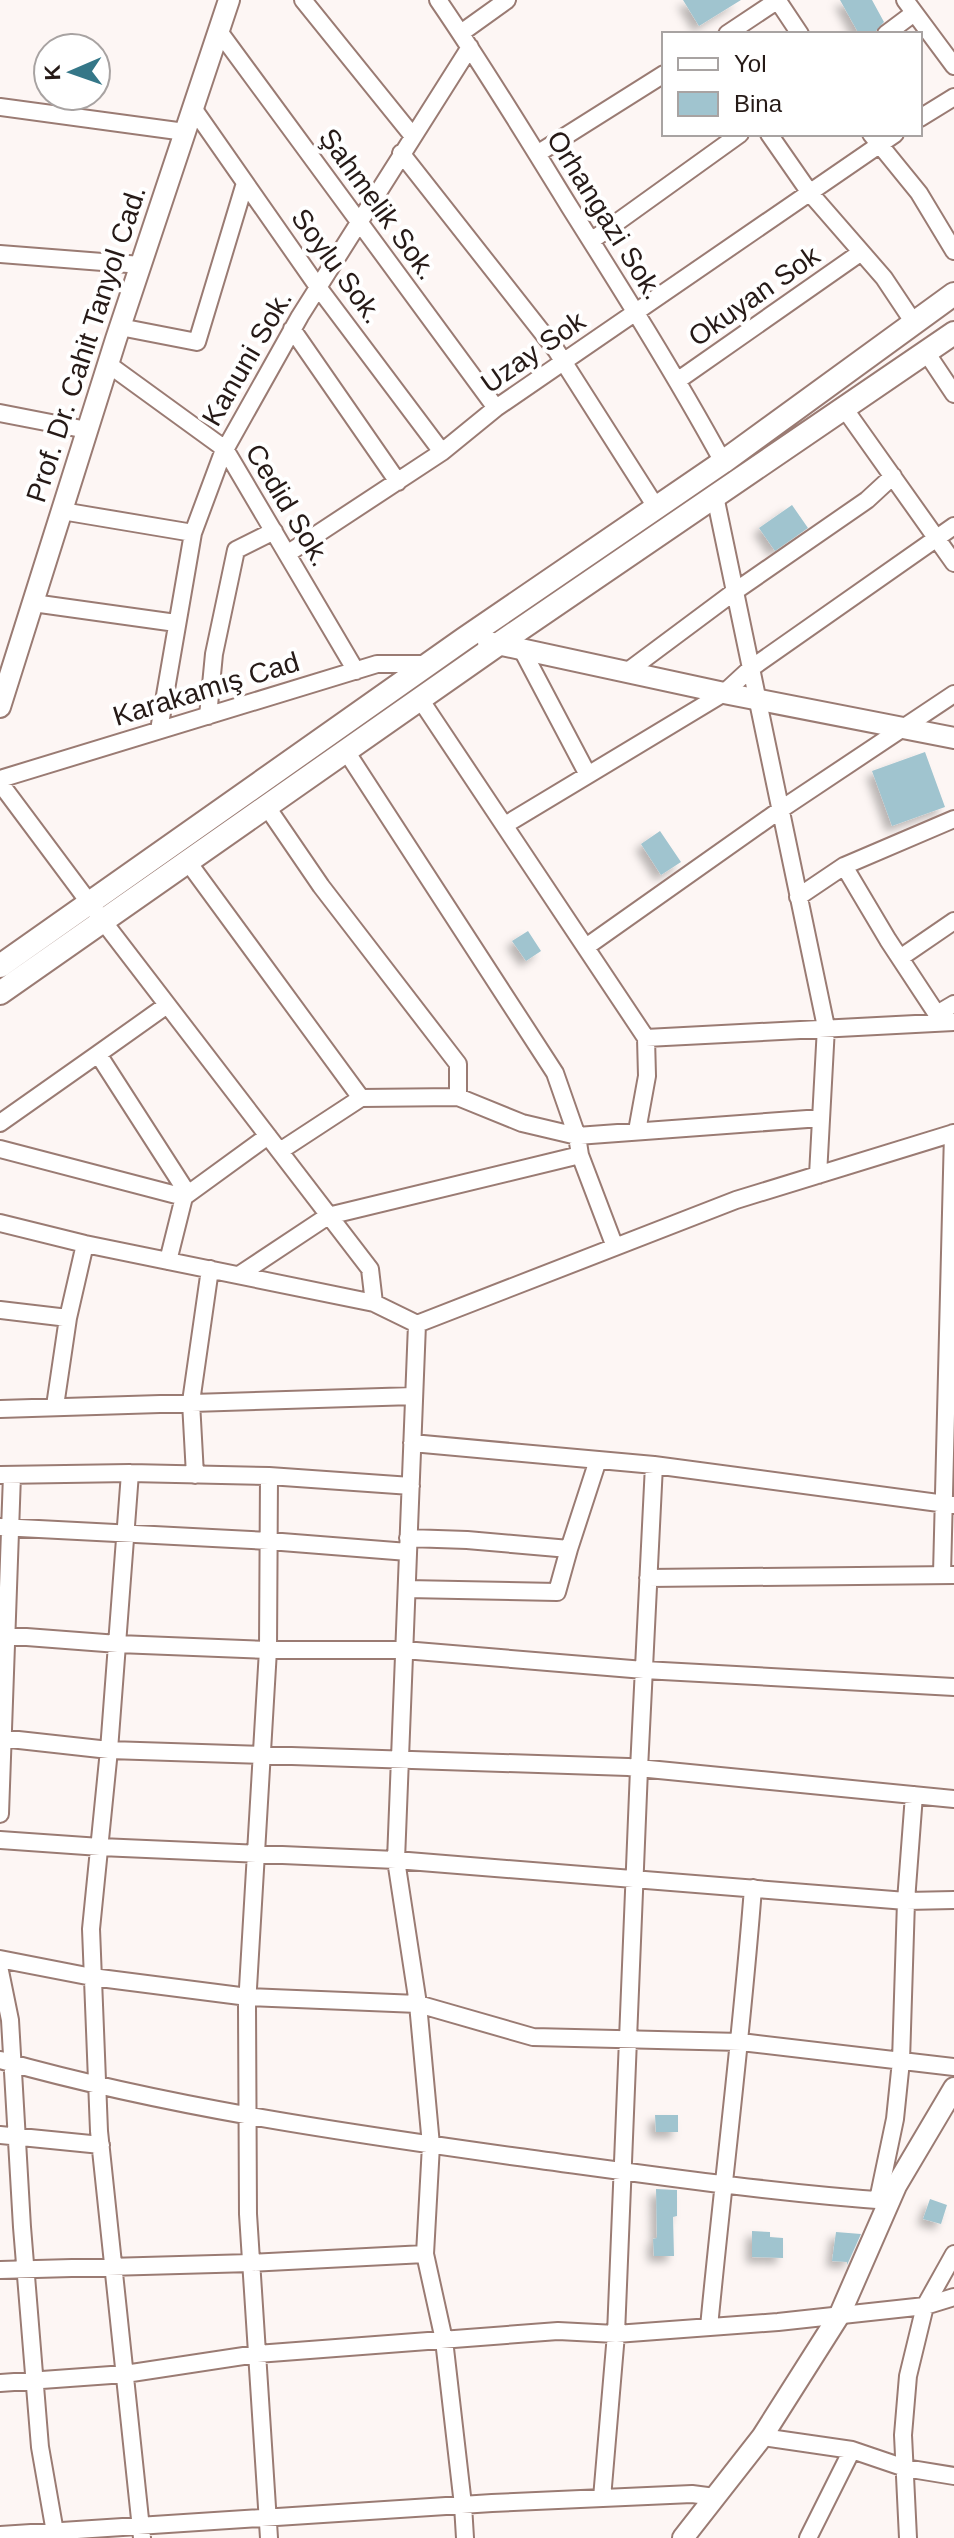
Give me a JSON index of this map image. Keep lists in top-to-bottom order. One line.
{"streets":{"street":["Şahmelik Sok.","Orhangazi Sok.","Soylu Sok.","Okuyan Sok","Prof. Dr. Cahit Tanyol Cad.","Uzay Sok","Kanuni Sok.","Cedid Sok.","Karakamış Cad"]},"crossings":[["Şahmelik Sok.","Prof. Dr. Cahit Tanyol Cad."],["Şahmelik Sok.","Uzay Sok"],["Şahmelik Sok.","Kanuni Sok."],["Orhangazi Sok.","Okuyan Sok"],["Orhangazi Sok.","Uzay Sok"],["Orhangazi Sok.","Kanuni Sok."],["Soylu Sok.","Prof. Dr. Cahit Tanyol Cad."],["Soylu Sok.","Uzay Sok"],["Soylu Sok.","Kanuni Sok."],["Prof. Dr. Cahit Tanyol Cad.","Cedid Sok."],["Uzay Sok","Cedid Sok."],["Kanuni Sok.","Cedid Sok."],["Kanuni Sok.","Karakamış Cad"],["Cedid Sok.","Karakamış Cad"]],"legend":["Yol","Bina"],"north":"left"}
